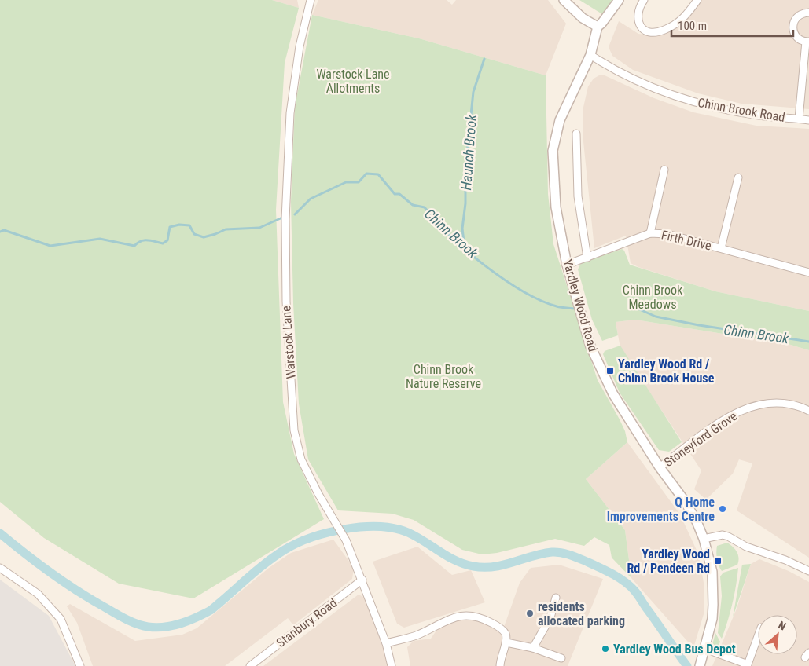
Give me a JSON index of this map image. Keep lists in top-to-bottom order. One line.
{"streets":{"street":["Chinn Brook Road","Firth Drive","Yardley Wood Road","Warstock Lane","Stoneyford Grove","Stanbury Road"]},"crossings":[["Chinn Brook Road","Yardley Wood Road"],["Firth Drive","Yardley Wood Road"],["Yardley Wood Road","Stoneyford Grove"],["Warstock Lane","Stanbury Road"]],"water":["Haunch Brook","Chinn Brook"],"parks":["Warstock Lane Allotments","Chinn Brook Meadows","Chinn Brook Nature Reserve"],"places":{"transit":["Yardley Wood Rd / Chinn Brook House","Yardley Wood Rd / Pendeen Rd"],"other":["Q Home Improvements Centre","residents allocated parking","Yardley Wood Bus Depot"]},"scale_bar":"100 m","north":"top right"}
